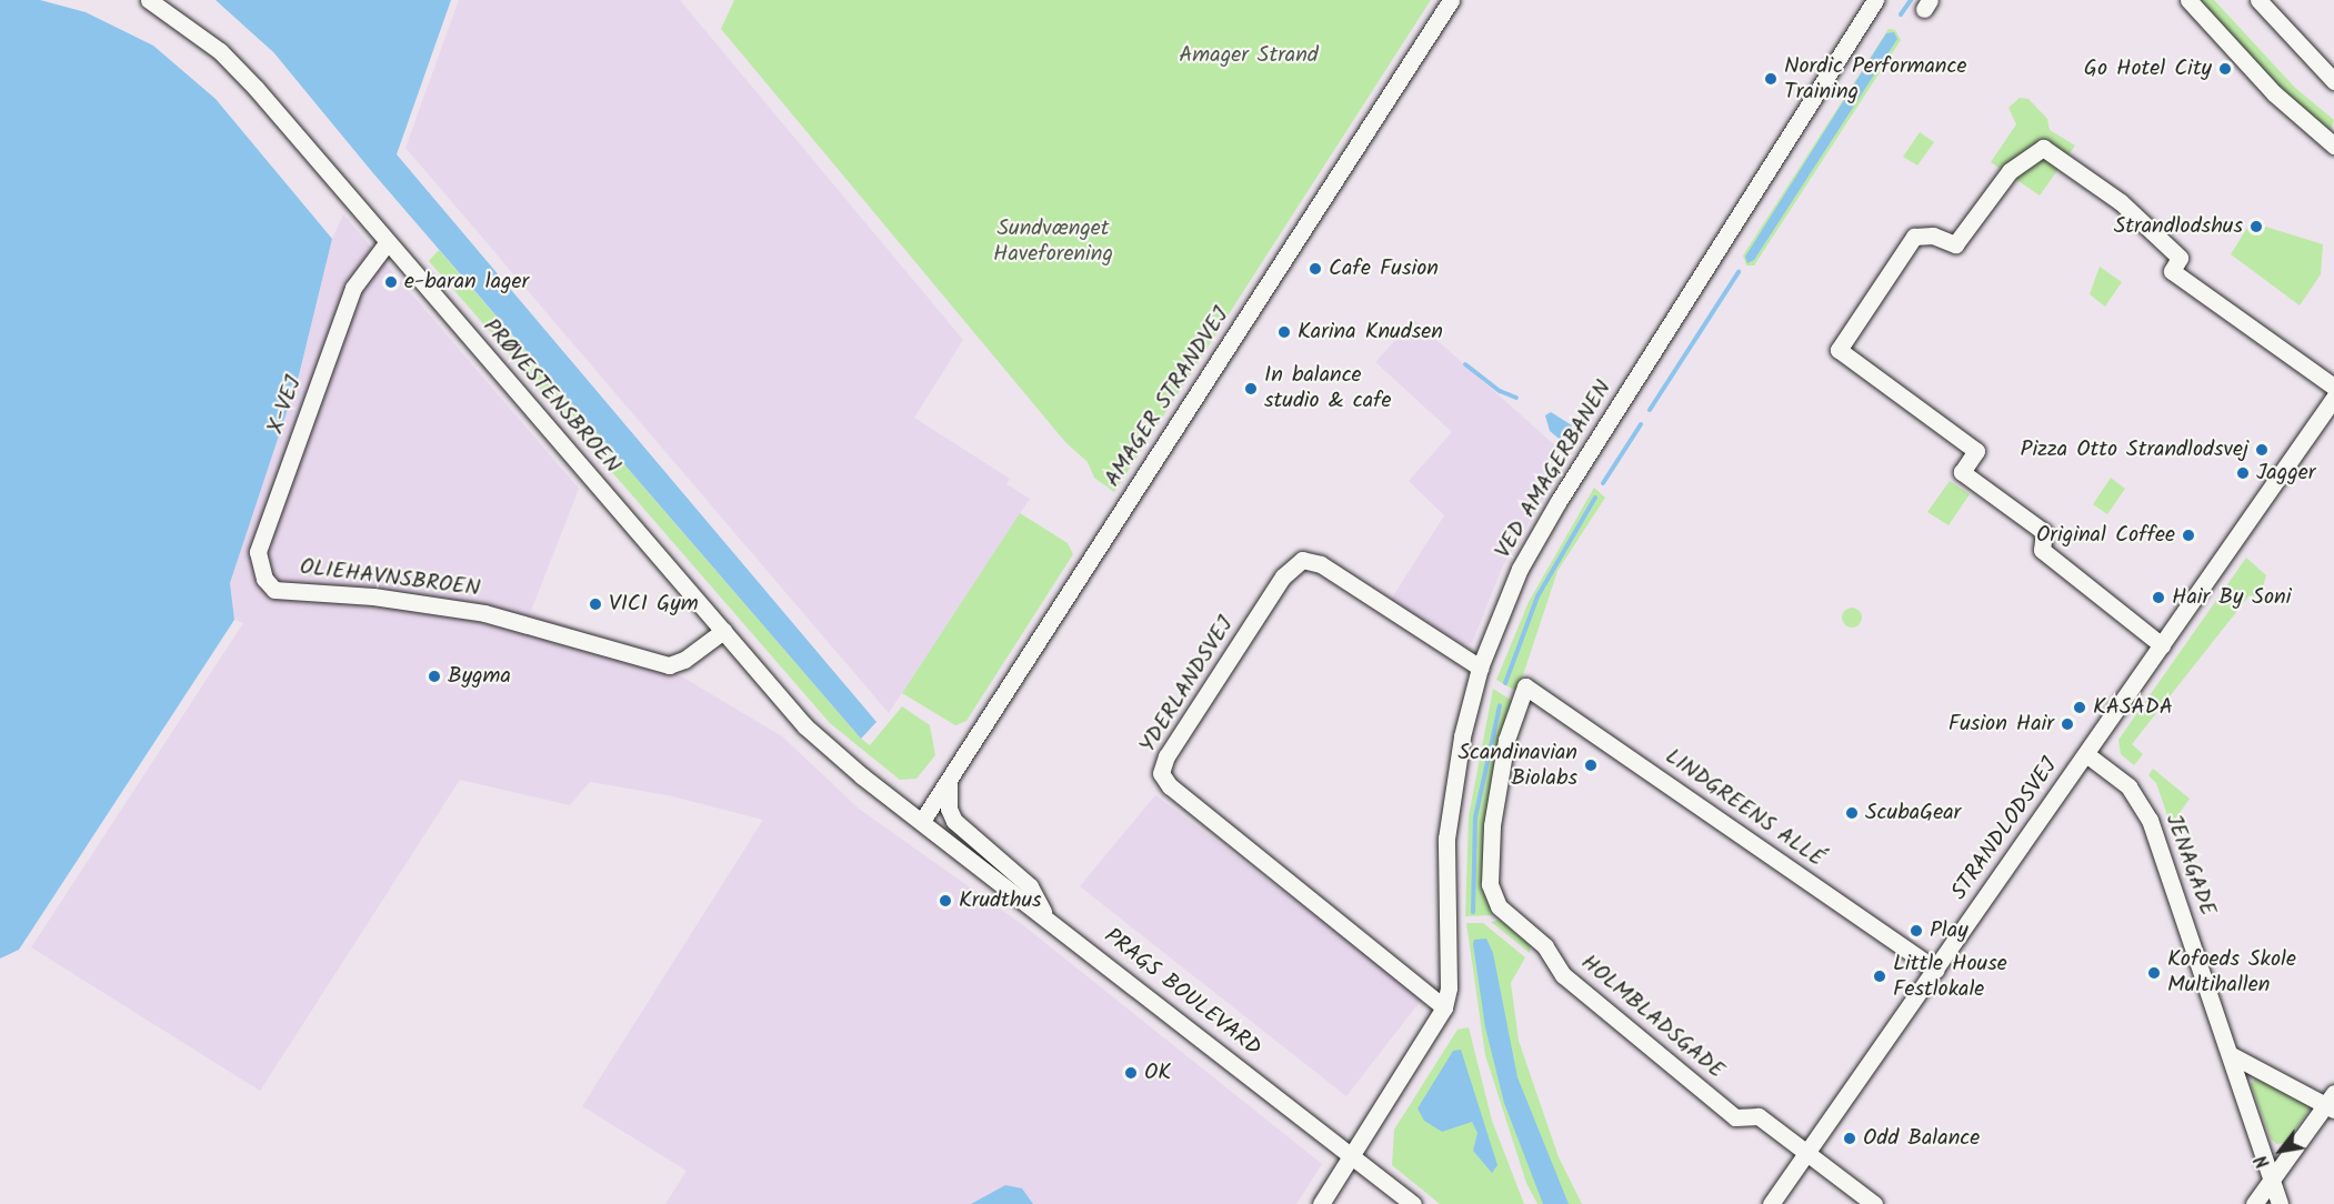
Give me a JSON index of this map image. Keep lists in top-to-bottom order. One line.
{"streets":{"street":["PRØVESTENSBROEN","AMAGER STRANDVEJ","X-VEJ","VED AMAGERBANEN","OLIEHAVNSBROEN","YDERLANDSVEJ","LINDGREENS ALLÉ","STRANDLODSVEJ","JENAGADE","PRAGS BOULEVARD","HOLMBLADSGADE"]},"crossings":[["PRØVESTENSBROEN","AMAGER STRANDVEJ"],["PRØVESTENSBROEN","X-VEJ"],["PRØVESTENSBROEN","OLIEHAVNSBROEN"],["PRØVESTENSBROEN","PRAGS BOULEVARD"],["AMAGER STRANDVEJ","PRAGS BOULEVARD"],["X-VEJ","OLIEHAVNSBROEN"],["VED AMAGERBANEN","YDERLANDSVEJ"],["VED AMAGERBANEN","PRAGS BOULEVARD"],["LINDGREENS ALLÉ","STRANDLODSVEJ"],["LINDGREENS ALLÉ","HOLMBLADSGADE"],["STRANDLODSVEJ","JENAGADE"],["STRANDLODSVEJ","HOLMBLADSGADE"]],"parks":["Amager Strand","Sundvænget Haveforening"],"places":["Go Hotel City","Nordic Performance Training","Strandlodshus","Cafe Fusion","e-baran lager","Karina Knudsen","In balance studio & cafe","Pizza Otto Strandlodsvej","Jagger","Original Coffee","Hair By Soni","VICI Gym","Bygma","KASADA","Fusion Hair","Scandinavian Biolabs","ScubaGear","Krudthus","Play","Kofoeds Skole Multihallen","Little House Festlokale","OK","Odd Balance"],"north":"bottom left"}
